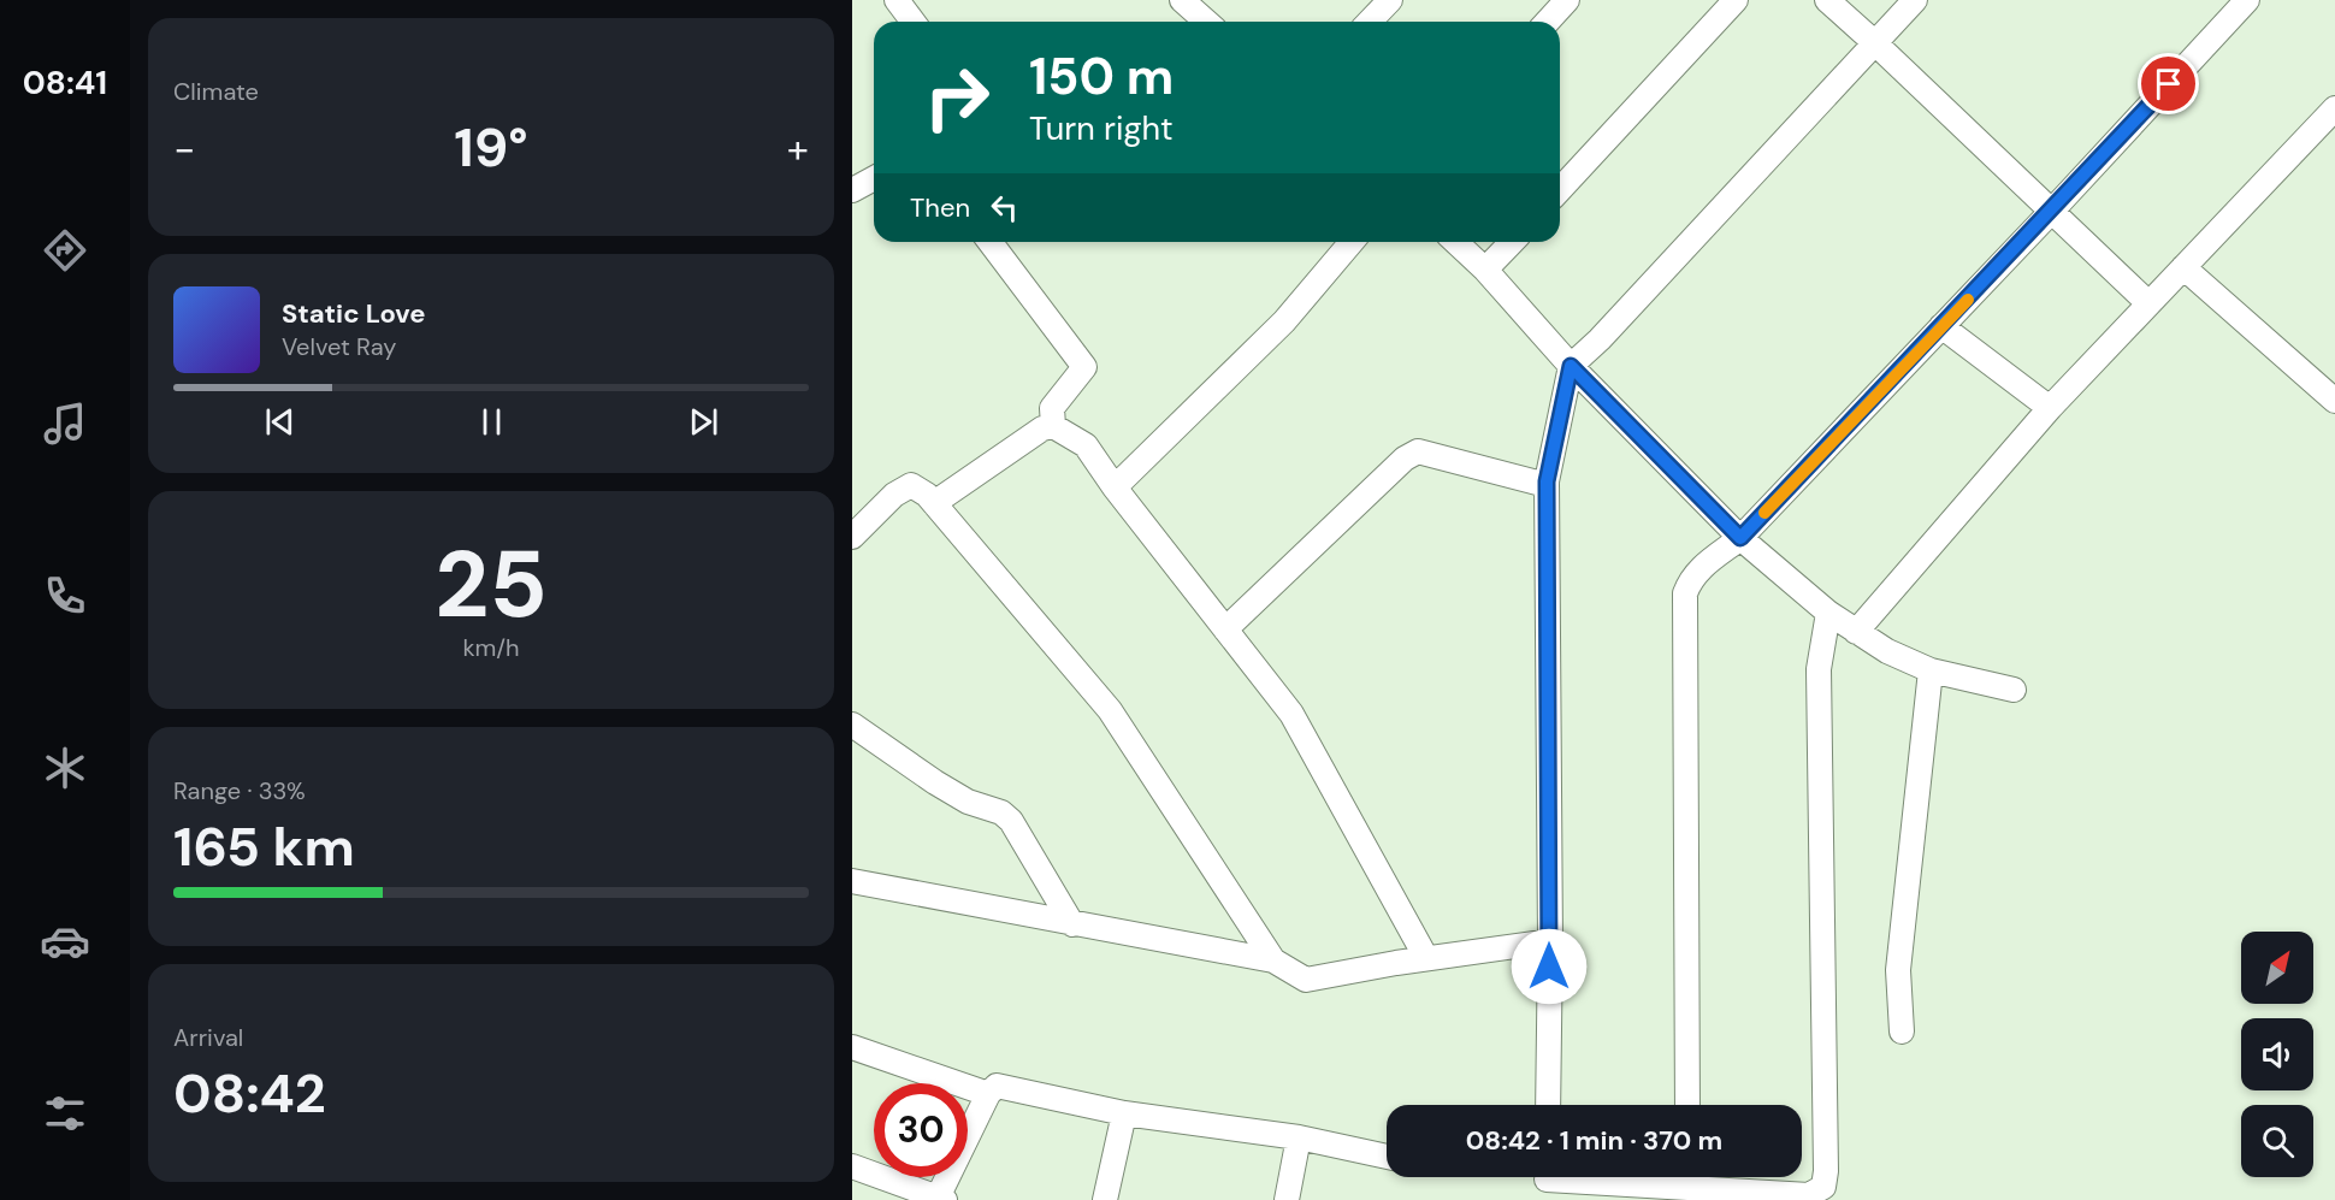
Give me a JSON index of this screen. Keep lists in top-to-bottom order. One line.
{"north":"top right","page":{"tabs":"08:41","tile":["Climate",["25","km/h"],["Range · 33%","165 km"],["Arrival","08:42"]],"turn":["150 m","Turn right"],"heat":["−","19°","+"],"then":"Then","song":["Static Love","Velvet Ray"],"limit":"30","trip":"08:42 · 1 min · 370 m"}}
